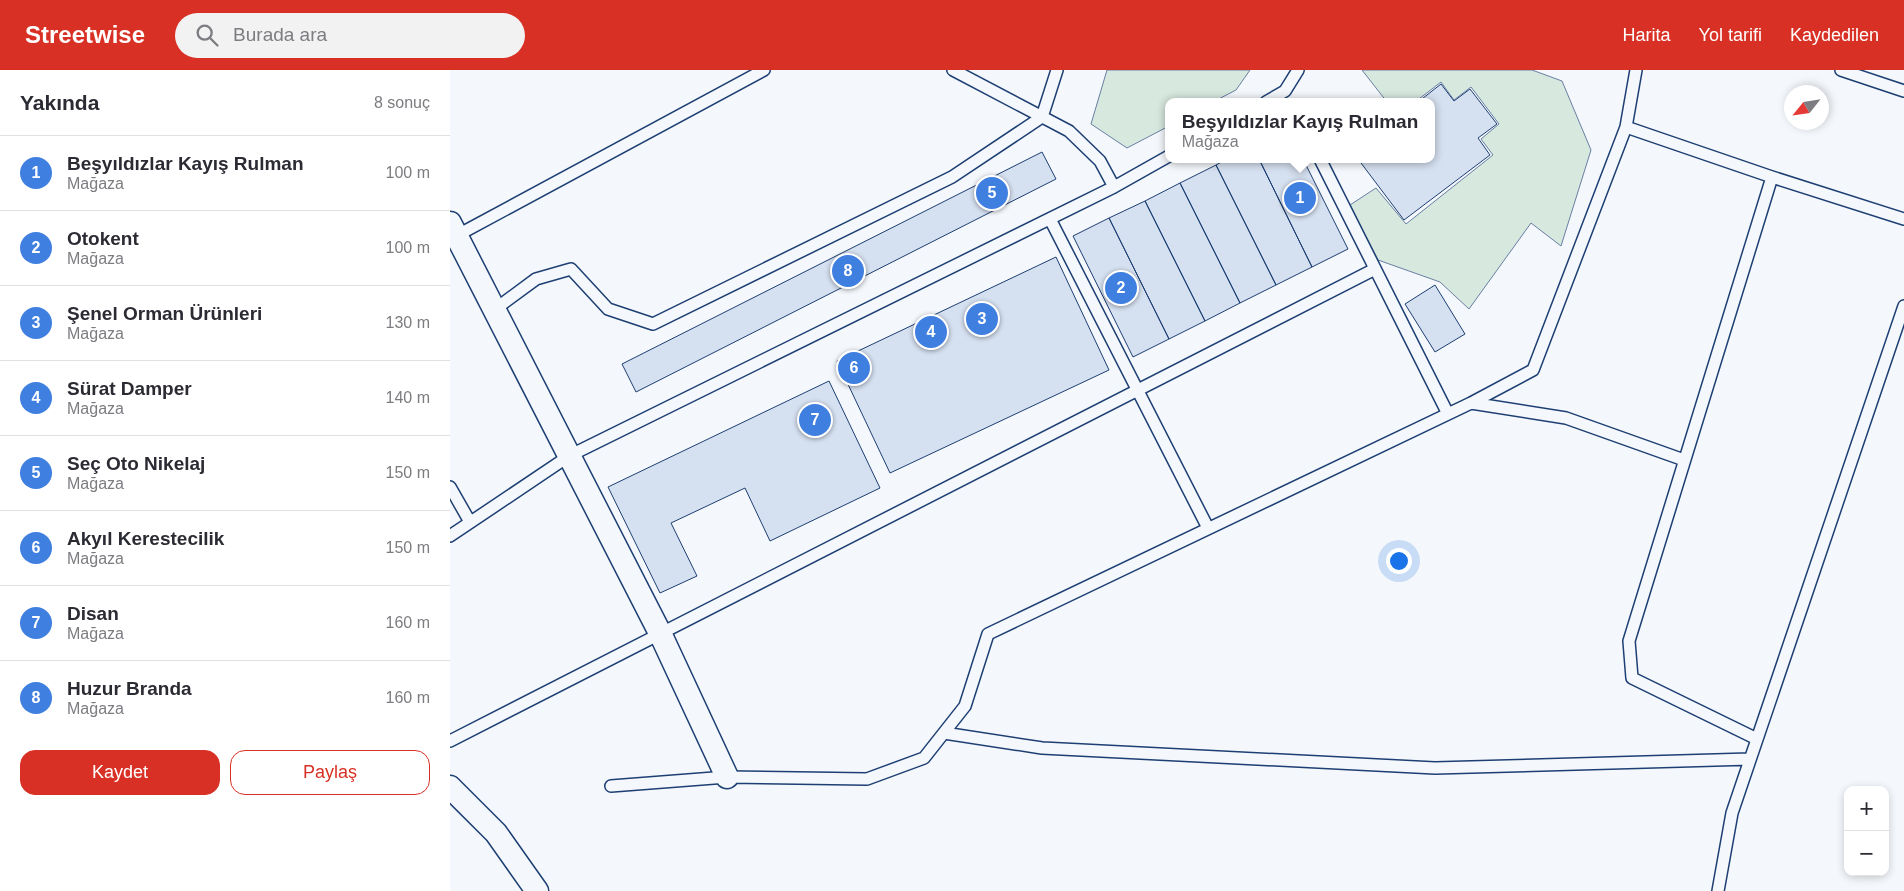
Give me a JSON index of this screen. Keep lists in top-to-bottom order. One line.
{"north":"bottom left","page":{"header":"Streetwise","search":"Burada ara","nav":["Harita","Yol tarifi","Kaydedilen"],"heading":["Yakında","8 sonuç"],"popup":["Beşyıldızlar Kayış Rulman","Mağaza"],"list":[{"mark":"1","name":"Beşyıldızlar Kayış Rulman","note":"Mağaza","value":"100 m"},{"mark":"2","name":"Otokent","note":"Mağaza","value":"100 m"},{"mark":"3","name":"Şenel Orman Ürünleri","note":"Mağaza","value":"130 m"},{"mark":"4","name":"Sürat Damper","note":"Mağaza","value":"140 m"},{"mark":"5","name":"Seç Oto Nikelaj","note":"Mağaza","value":"150 m"},{"mark":"6","name":"Akyıl Kerestecilik","note":"Mağaza","value":"150 m"},{"mark":"7","name":"Disan","note":"Mağaza","value":"160 m"},{"mark":"8","name":"Huzur Branda","note":"Mağaza","value":"160 m"}],"pins":["5","1","8","2","3","4","6","7"],"buttons":["Kaydet","Paylaş"],"map_buttons":["+","−"]}}
